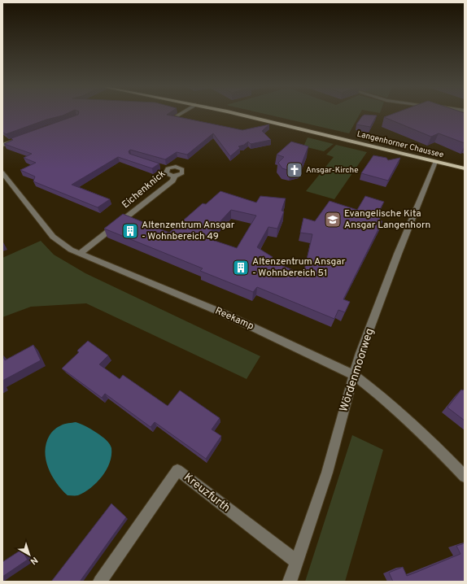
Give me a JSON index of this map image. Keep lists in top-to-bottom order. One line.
{"streets":{"main road":["Langenhorner Chaussee"],"street":["Eichenknick","Reekamp","Wördenmoorweg","Kreuzfurth"]},"crossings":[["Langenhorner Chaussee","Wördenmoorweg"],["Eichenknick","Reekamp"],["Reekamp","Wördenmoorweg"],["Wördenmoorweg","Kreuzfurth"]],"places":{"church":["Ansgar-Kirche"],"school or university":["Evangelische Kita Ansgar Langenhorn"],"building":["Altenzentrum Ansgar - Wohnbereich 49","Altenzentrum Ansgar - Wohnbereich 51"]},"north":"bottom right"}
